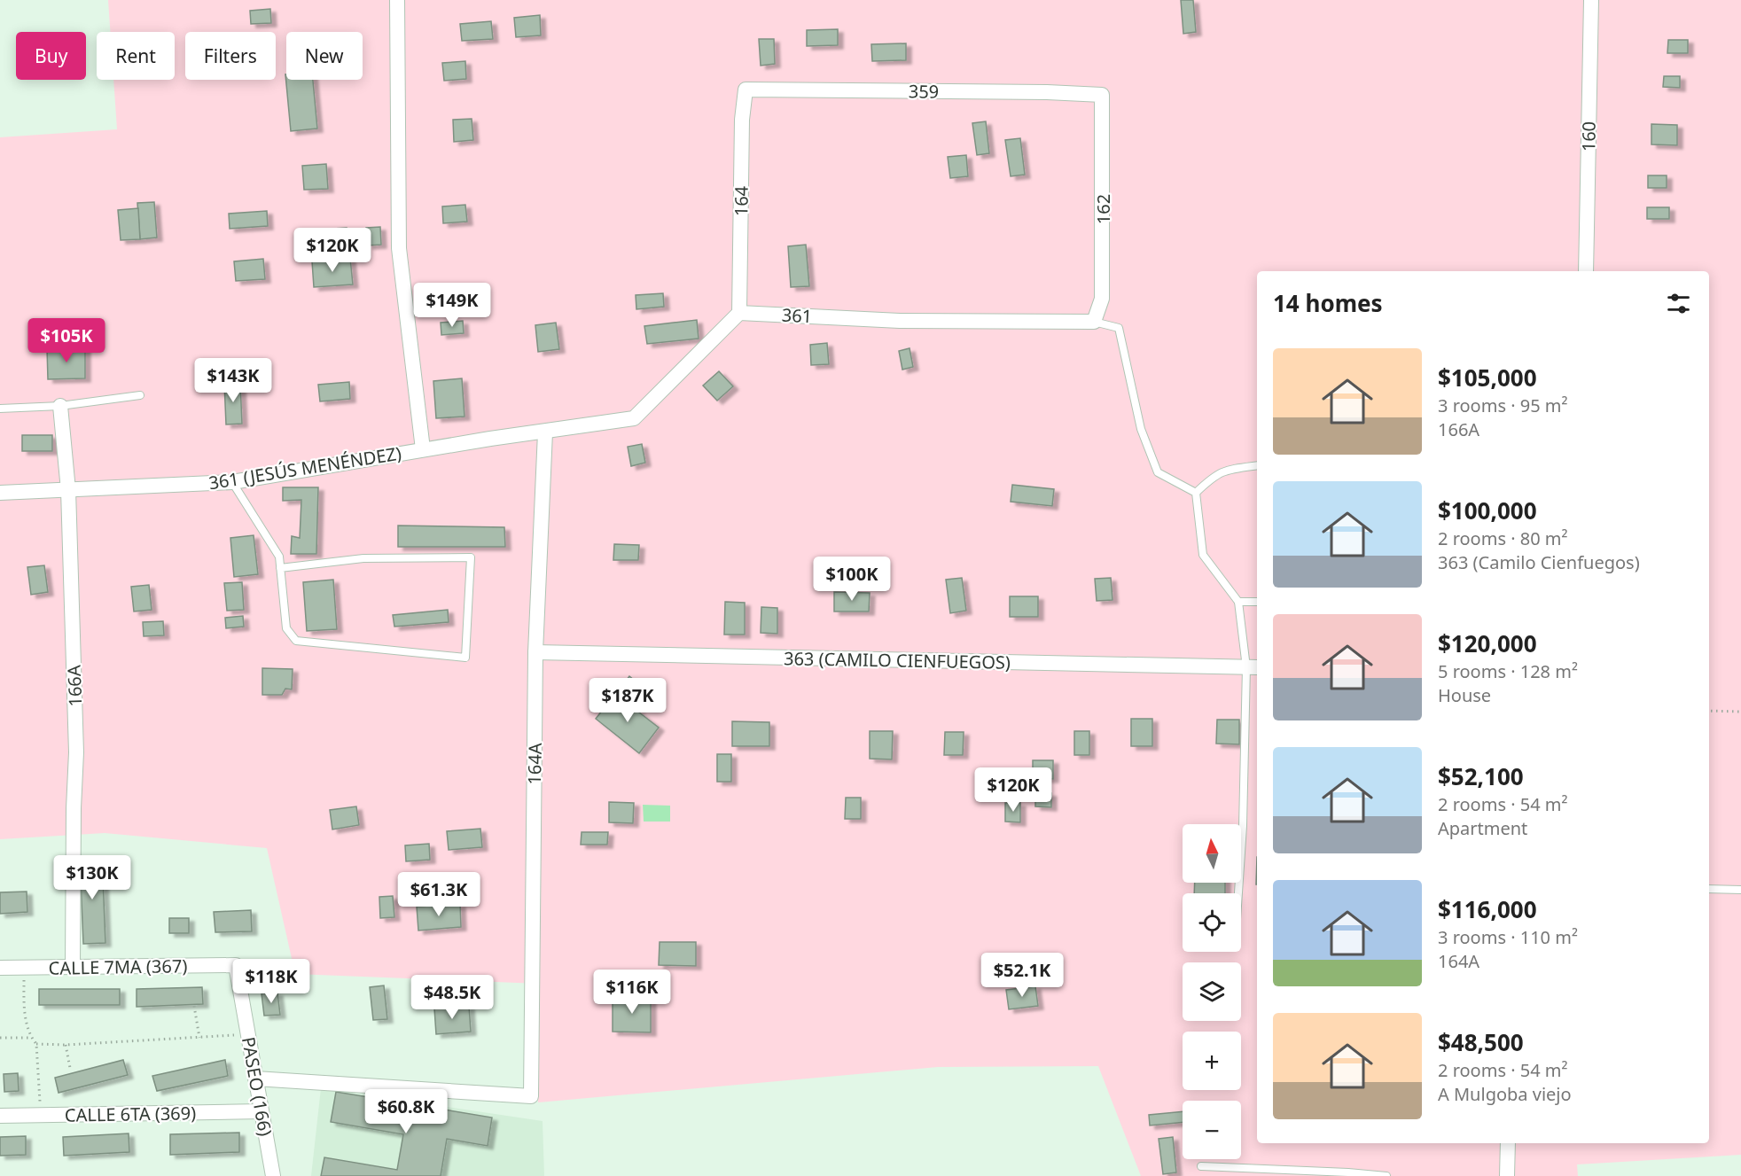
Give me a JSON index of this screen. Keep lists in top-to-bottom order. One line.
{"streets":{"street":["359","160","164","162","361","361 (JESÚS MENÉNDEZ)","363 (CAMILO CIENFUEGOS)","166A","164A","CALLE 7MA (367)","PASEO (166)","CALLE 6TA (369)"]},"crossings":[["359","164"],["359","162"],["164","361"],["162","361"],["361 (JESÚS MENÉNDEZ)","166A"],["361 (JESÚS MENÉNDEZ)","164A"],["363 (CAMILO CIENFUEGOS)","164A"],["166A","CALLE 7MA (367)"],["164A","PASEO (166)"],["CALLE 7MA (367)","PASEO (166)"],["PASEO (166)","CALLE 6TA (369)"]],"north":"top","page":{"chip":["Buy","Rent","Filters","New"],"price":["$120K","$149K","$105K","$143K","$100K","$187K","$120K","$130K","$61.3K","$52.1K","$118K","$116K","$48.5K","$60.8K"],"heading":"14 homes","list":[{"name":"$105,000","note":"3 rooms · 95 m² · 166A"},{"name":"$100,000","note":"2 rooms · 80 m² · 363 (Camilo Cienfuegos)"},{"name":"$120,000","note":"5 rooms · 128 m² · House"},{"name":"$52,100","note":"2 rooms · 54 m² · Apartment"},{"name":"$116,000","note":"3 rooms · 110 m² · 164A"},{"name":"$48,500","note":"2 rooms · 54 m² · A Mulgoba viejo"}],"map_buttons":["+","−"]}}
